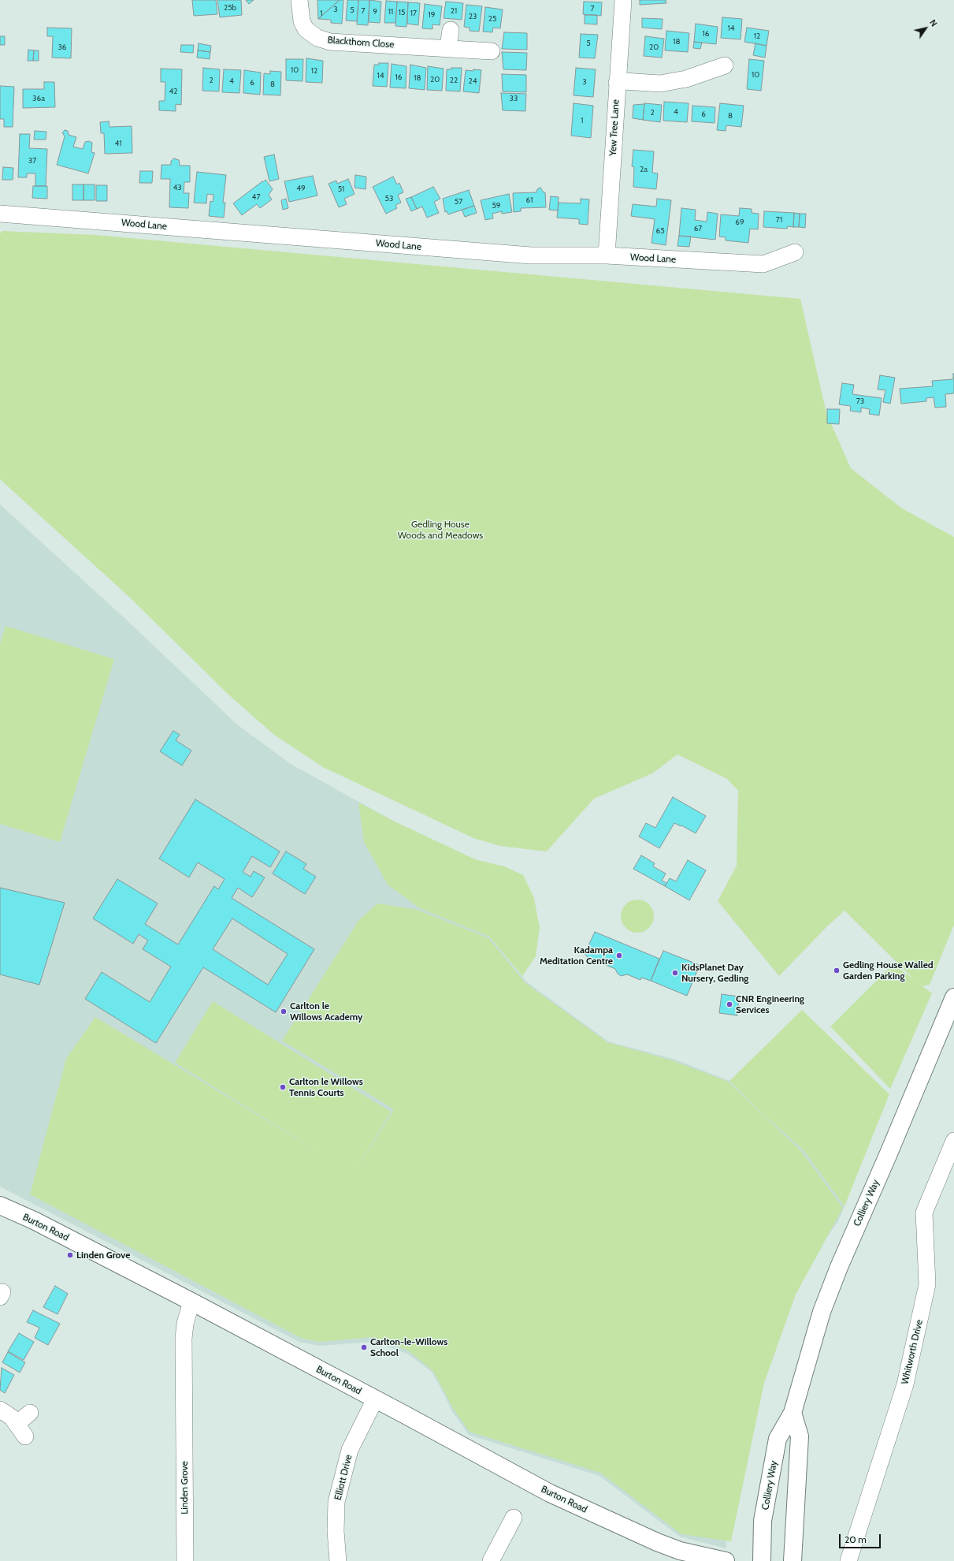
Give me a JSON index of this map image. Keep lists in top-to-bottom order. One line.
{"streets":{"street":["Blackthorn Close","Yew Tree Lane","Wood Lane","Colliery Way","Burton Road","Whitworth Drive","Elliott Drive","Linden Grove"]},"crossings":[["Yew Tree Lane","Wood Lane"],["Burton Road","Elliott Drive"],["Burton Road","Linden Grove"]],"parks":["Gedling House Woods and Meadows"],"places":["Kadampa Meditation Centre","Gedling House Walled Garden Parking","KidsPlanet Day Nursery, Gedling","CNR Engineering Services","Carlton le Willows Academy","Carlton le Willows Tennis Courts","Linden Grove","Carlton-le-Willows School"],"house_numbers":["25b","7","3","5","7","21","9","11","15","1","17","19","23","25","14","16","12","18","5","36","20","10","12","10","14","16","18","20","2","22","4","24","3","6","8","42","36a","33","4","2","6","8","1","41","37","2a","43","49","51","47","53","61","57","59","71","69","67","65","73"],"scale_bar":"20 m","north":"top right"}
